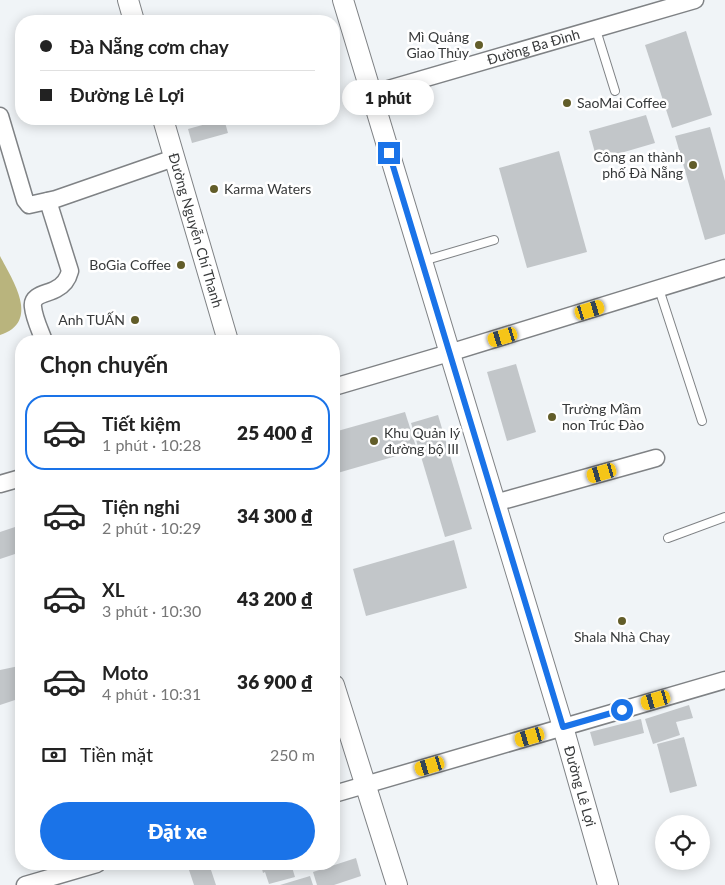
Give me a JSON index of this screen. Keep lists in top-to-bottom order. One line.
{"streets":{"street":["Đường Ba Đình","Đường Nguyễn Chí Thanh","Đường Lê Lợi"]},"crossings":[["Đường Ba Đình","Đường Lê Lợi"]],"places":["Mì Quảng Giao Thủy","SaoMai Coffee","Công an thành phố Đà Nẵng","Karma Waters","BoGia Coffee","Anh TUẤN","Trường Mầm non Trúc Đào","Khu Quản lý đường bộ III","Shala Nhà Chay"],"page":{"banner":["Đà Nẵng cơm chay","Đường Lê Lợi"],"bubble":"1 phút","heading":"Chọn chuyến","list":[{"name":"Tiết kiệm","note":"1 phút · 10:28","value":"25 400 ₫"},{"name":"Tiện nghi","note":"2 phút · 10:29","value":"34 300 ₫"},{"name":"XL","note":"3 phút · 10:30","value":"43 200 ₫"},{"name":"Moto","note":"4 phút · 10:31","value":"36 900 ₫"}],"pay":["Tiền mặt","250 m"],"buttons":"Đặt xe"}}
